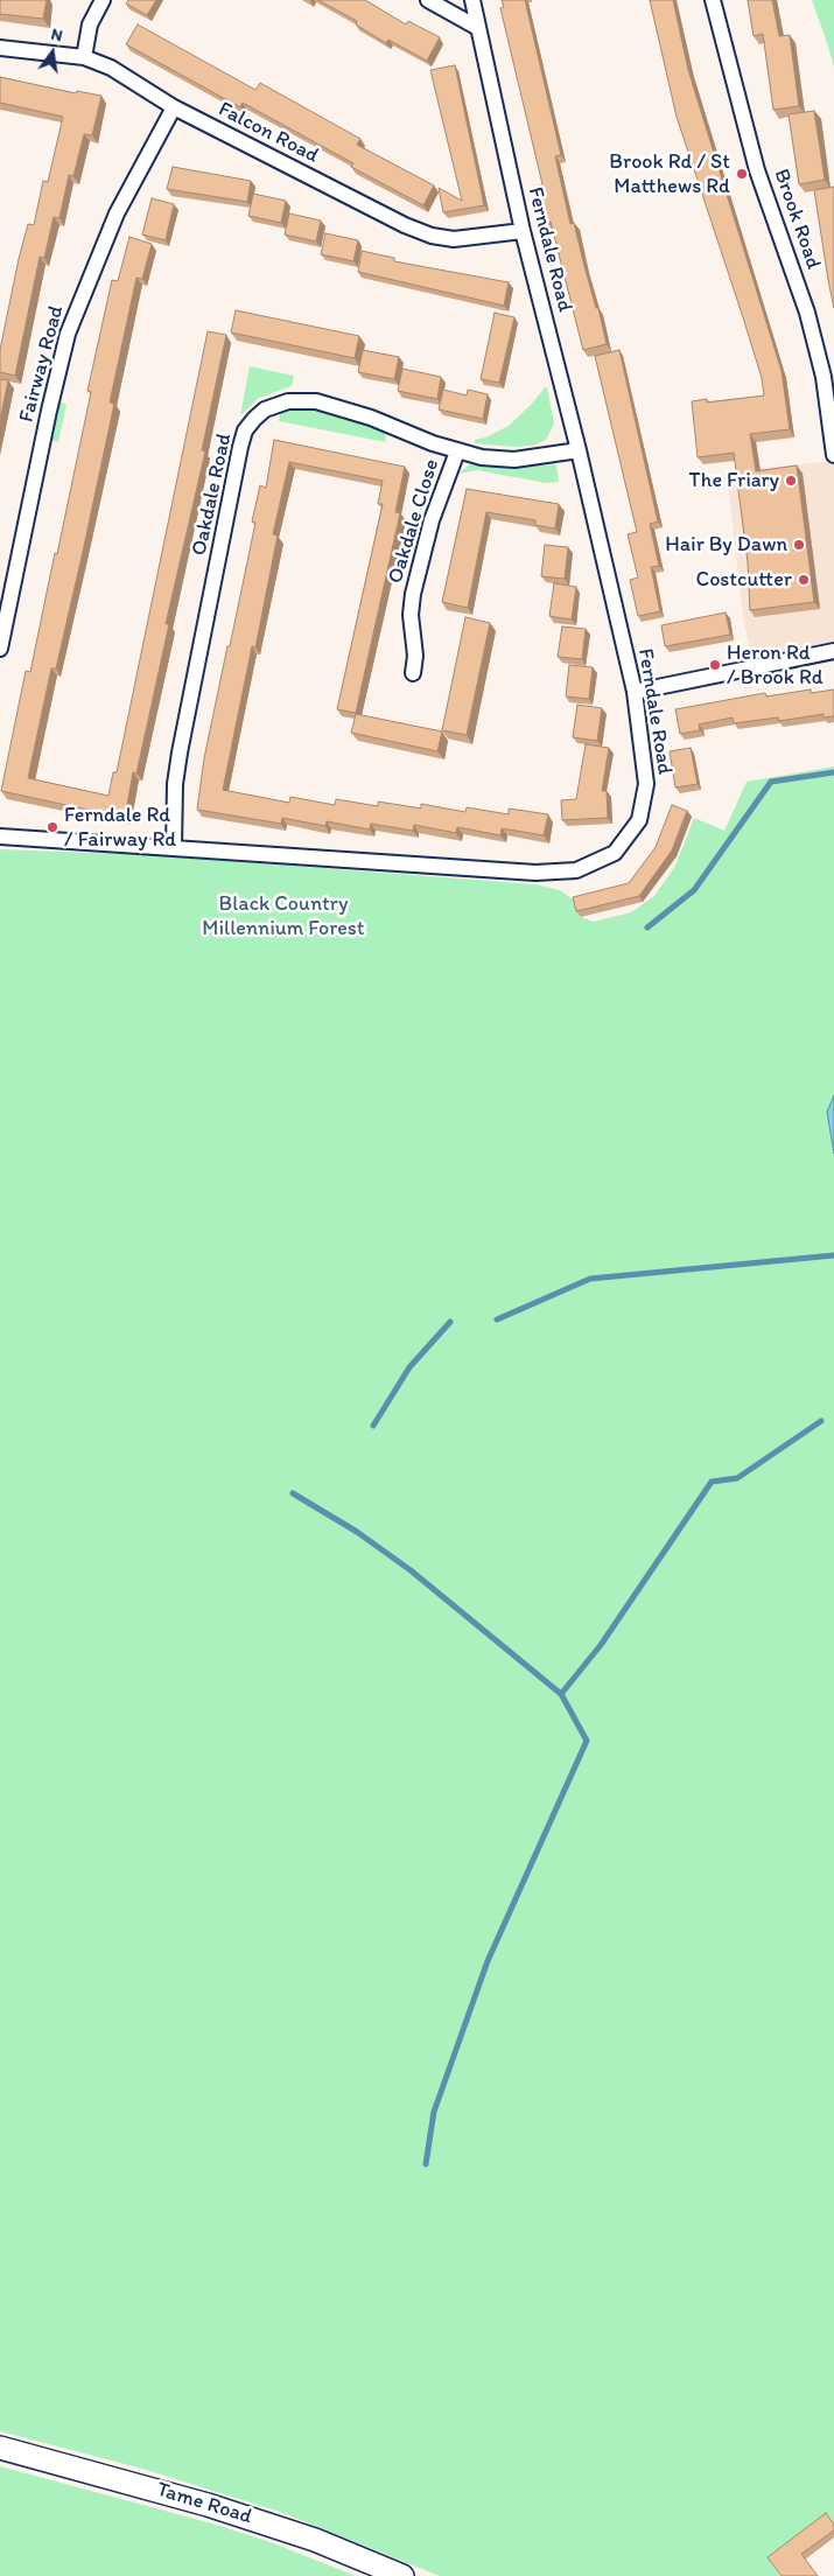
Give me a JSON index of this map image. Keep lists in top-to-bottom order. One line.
{"streets":{"street":["Falcon Road","Brook Road","Ferndale Road","Fairway Road","Oakdale Road","Oakdale Close","Tame Road"]},"crossings":[["Falcon Road","Ferndale Road"],["Falcon Road","Fairway Road"],["Ferndale Road","Oakdale Road"],["Oakdale Road","Oakdale Close"]],"parks":["Black Country Millennium Forest"],"places":["Brook Rd / St Matthews Rd","The Friary","Hair By Dawn","Costcutter","Heron Rd / Brook Rd","Ferndale Rd / Fairway Rd"],"north":"top"}
